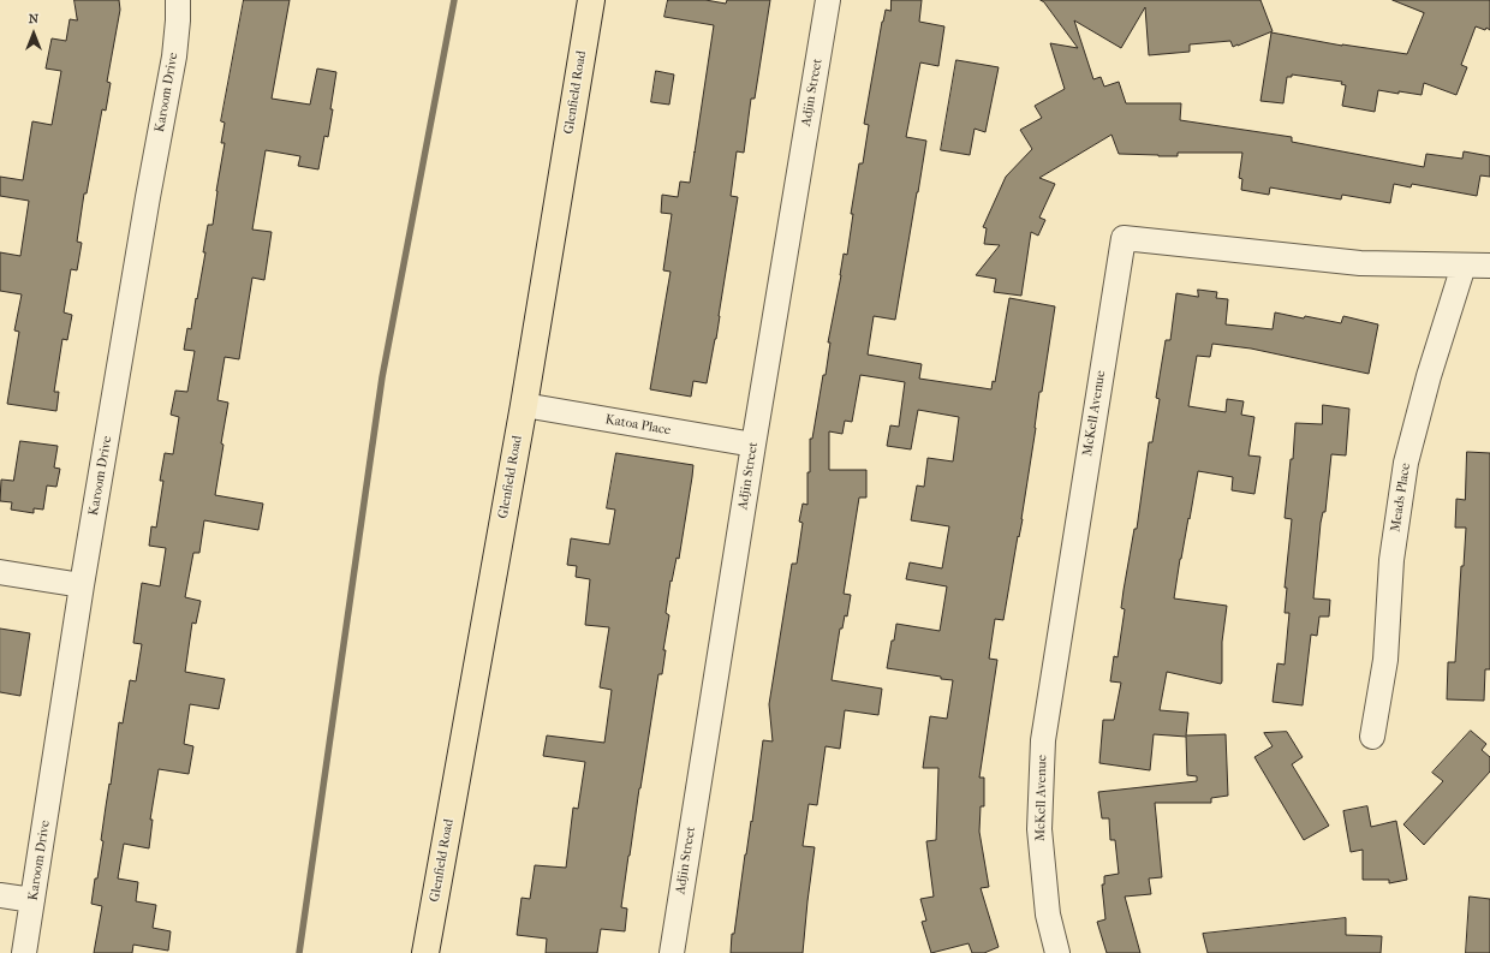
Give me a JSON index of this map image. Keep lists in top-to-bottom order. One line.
{"streets":{"main road":["Glenfield Road"],"street":["Karoom Drive","Adjin Street","McKell Avenue","Katoa Place","Meads Place"]},"crossings":[["Glenfield Road","Katoa Place"],["Adjin Street","Katoa Place"],["McKell Avenue","Meads Place"]],"north":"top"}
